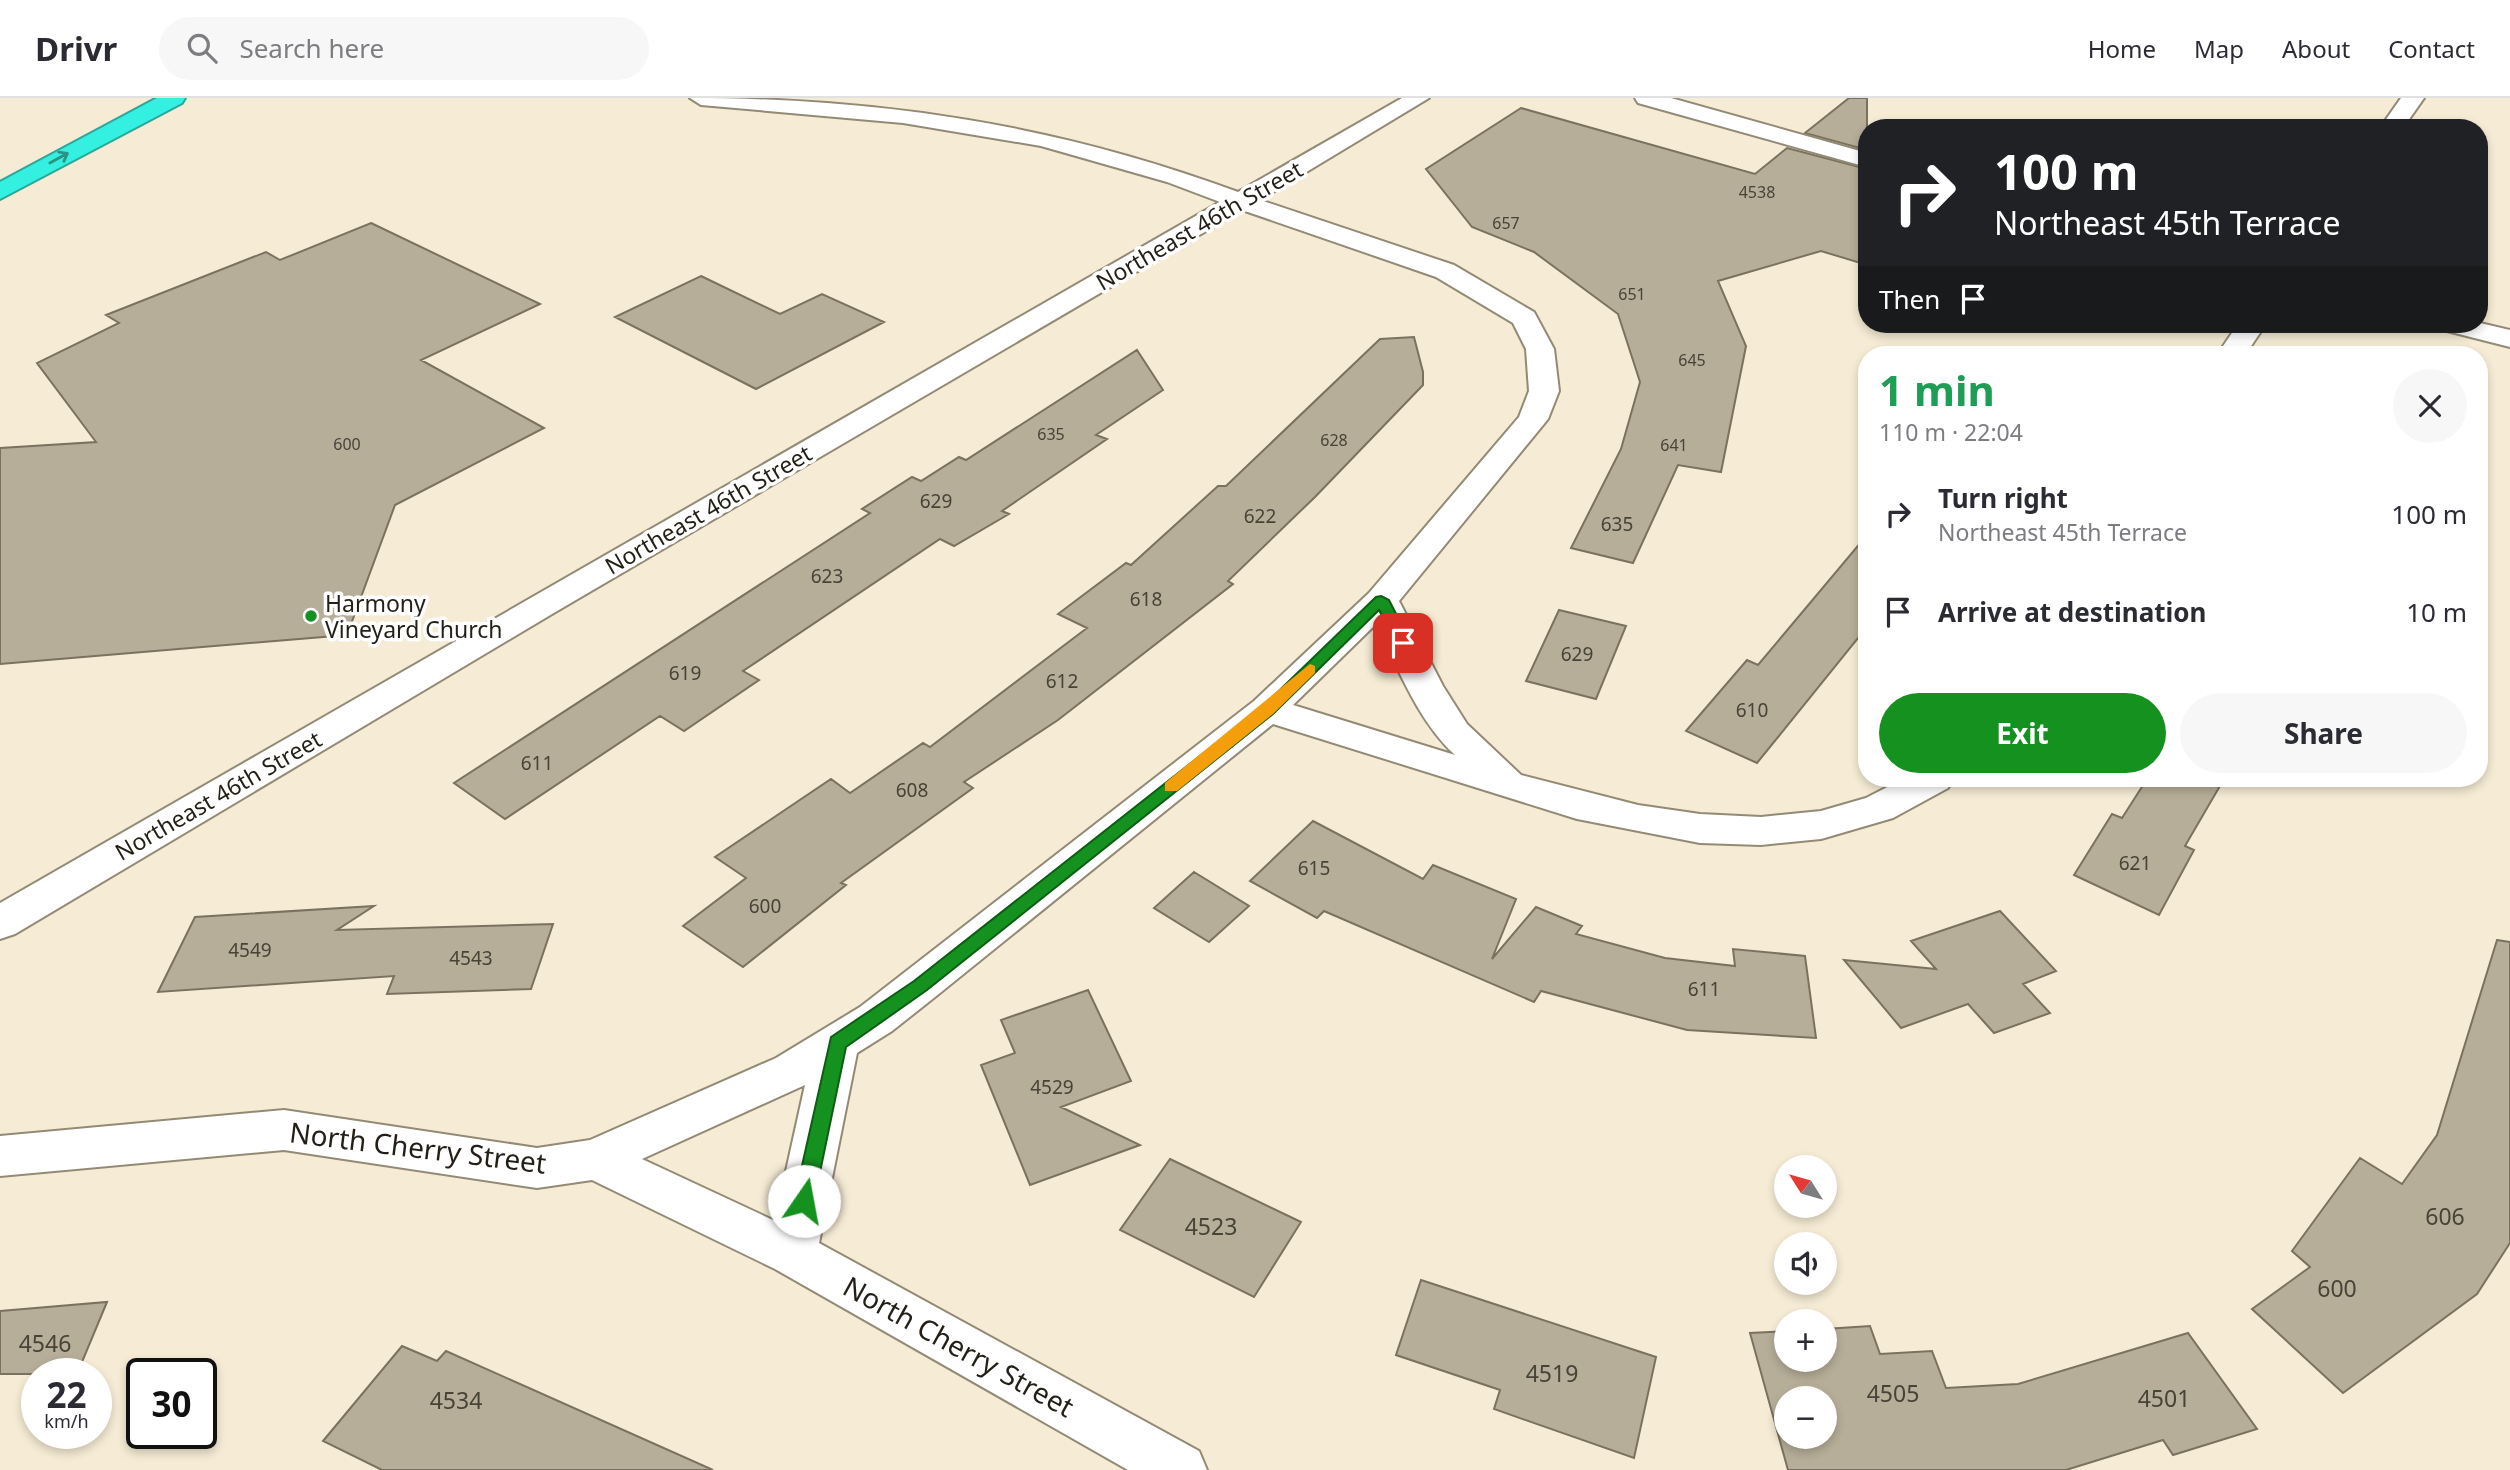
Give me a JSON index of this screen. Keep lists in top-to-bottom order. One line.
{"streets":{"street":["Northeast 46th Street","North Cherry Street"]},"places":["Harmony Vineyard Church"],"house_numbers":["4538","657","651","645","635","628","600","641","629","622","635","623","618","629","619","612","610","611","608","621","615","600","4549","4543","611","4529","606","4523","600","4546","4519","4505","4501","4534"],"north":"top left","page":{"header":"Drivr","search":"Search here","nav":["Home","Map","About","Contact"],"turn":["100 m","Northeast 45th Terrace"],"then":"Then","heading":["1 min","110 m · 22:04"],"list":[{"name":"Turn right","note":"Northeast 45th Terrace","value":"100 m"},{"name":"Arrive at destination","value":"10 m"}],"buttons":["Exit","Share"],"map_buttons":["+","−"],"speed":"22 km/h","limit":"30"}}
